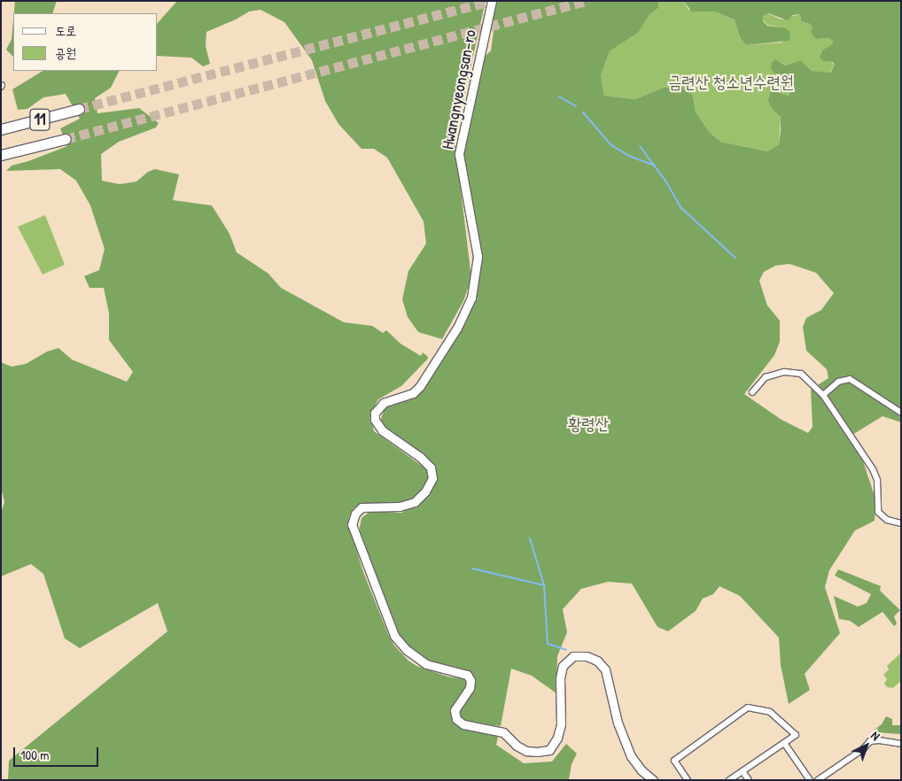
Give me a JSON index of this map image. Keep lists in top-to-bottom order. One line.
{"streets":{"highway":["11"],"street":["Hwangnyeongsan-ro"]},"parks":["금련산 청소년수련원","황령산"],"legend":["도로","공원"],"scale_bar":"100 m","north":"top right"}
